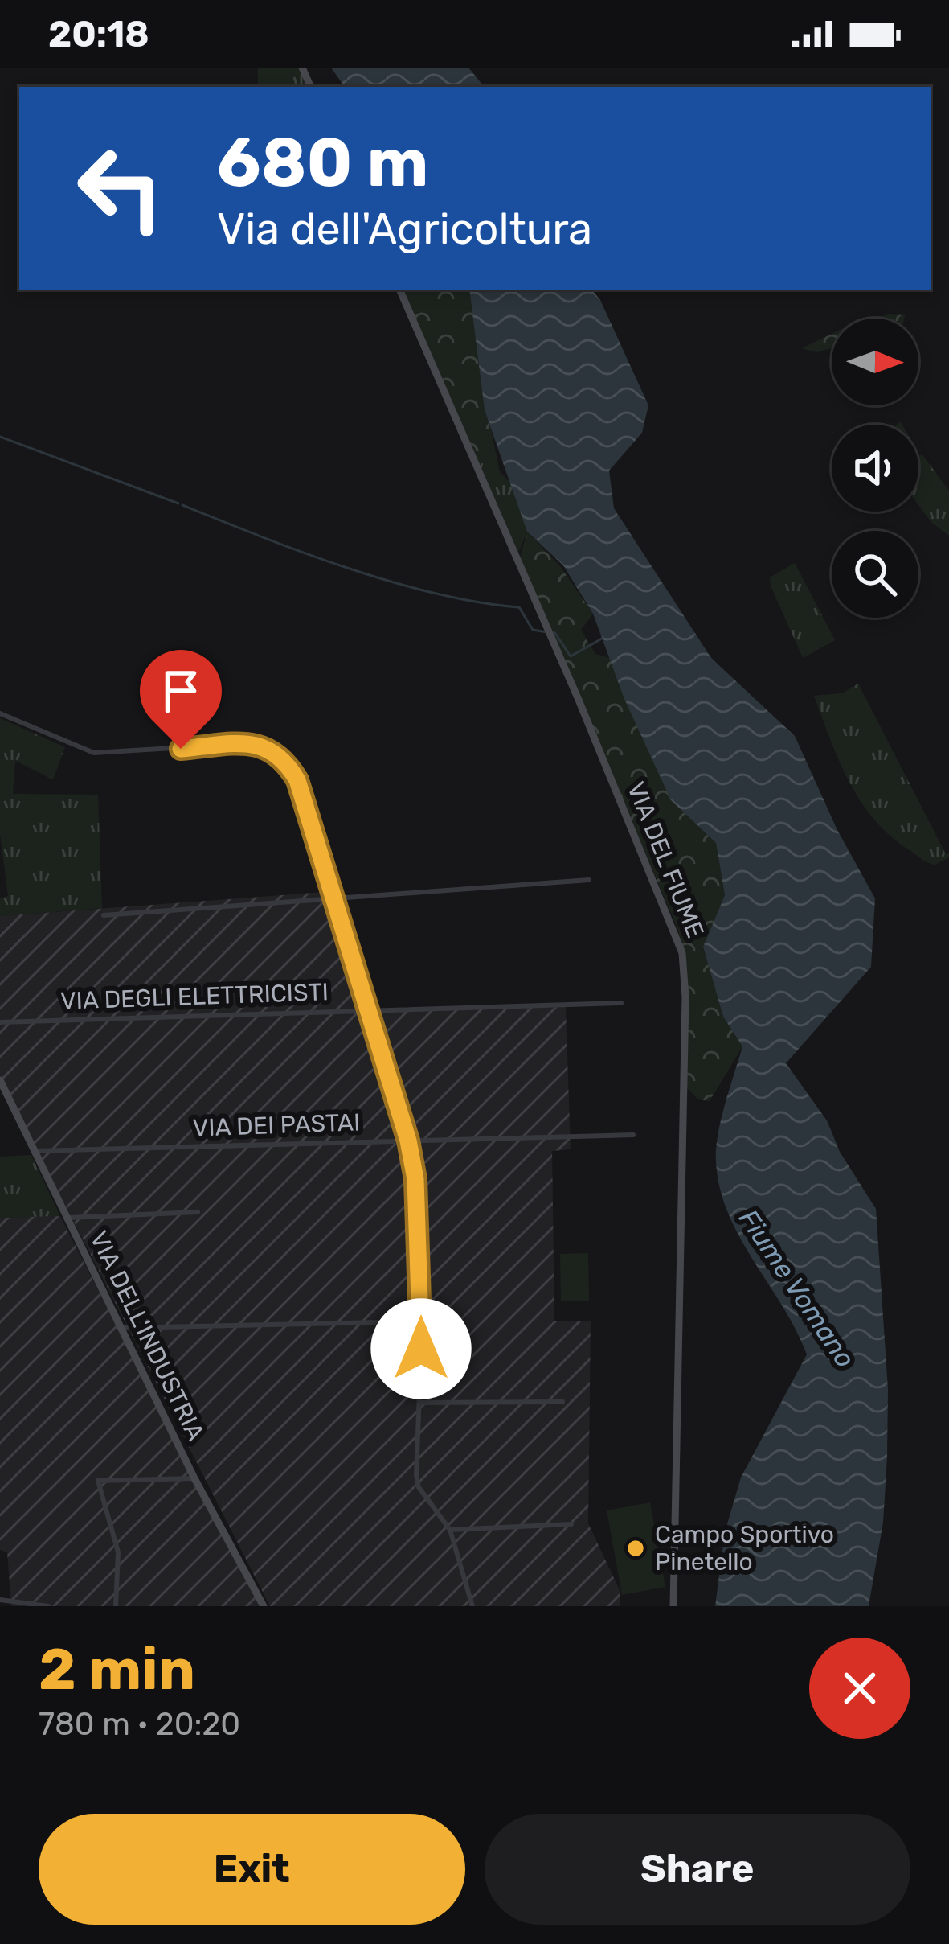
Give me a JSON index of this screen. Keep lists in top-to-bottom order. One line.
{"streets":{"street":["VIA DEL FIUME","VIA DEGLI ELETTRICISTI","VIA DEI PASTAI","VIA DELL'INDUSTRIA"]},"crossings":[["VIA DEI PASTAI","VIA DELL'INDUSTRIA"]],"water":["Fiume Vomano"],"places":["Campo Sportivo Pinetello"],"north":"right","page":{"status":"20:18","turn":["680 m","Via dell'Agricoltura"],"heading":["2 min","780 m · 20:20"],"buttons":["Exit","Share"]}}
